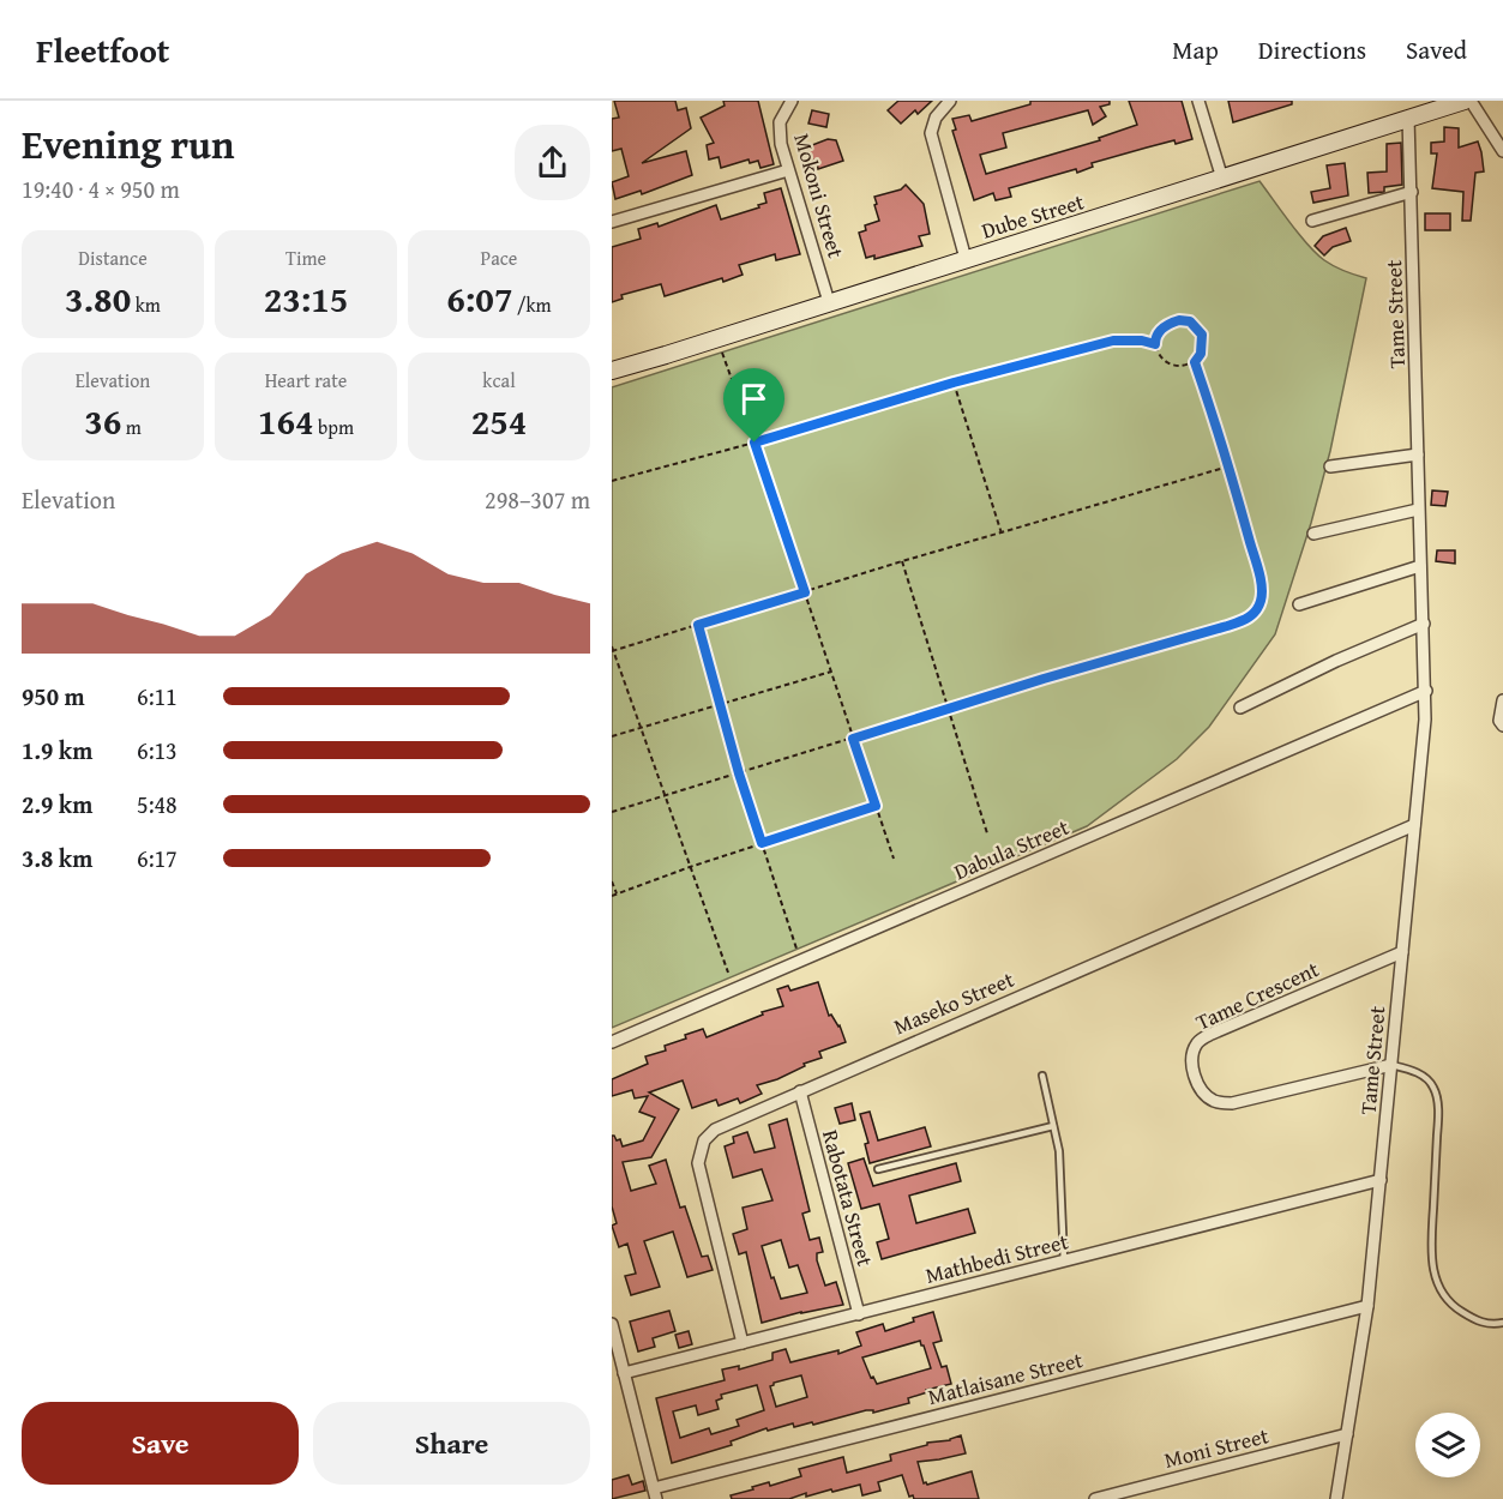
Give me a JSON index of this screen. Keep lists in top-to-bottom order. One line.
{"streets":{"street":["Mokoni Street","Dube Street","Tame Street","Dabula Street","Tame Crescent","Maseko Street","Rabotata Street","Mathbedi Street","Matlaisane Street","Moni Street"]},"crossings":[["Mokoni Street","Dube Street"],["Dube Street","Tame Street"],["Tame Street","Dabula Street"],["Tame Street","Tame Crescent"],["Tame Street","Maseko Street"],["Tame Street","Mathbedi Street"],["Tame Street","Matlaisane Street"],["Tame Street","Moni Street"],["Maseko Street","Rabotata Street"],["Maseko Street","Mathbedi Street"],["Rabotata Street","Mathbedi Street"]],"page":{"header":"Fleetfoot","nav":["Map","Directions","Saved"],"heading":["Evening run","19:40 · 4 × 950 m"],"stats":[["Distance","3.80 km"],["Time","23:15"],["Pace","6:07 /km"],["Elevation","36 m"],["Heart rate","164 bpm"],["kcal","254"]],"chart":["Elevation","298–307 m"],"list":[{"name":"950 m","note":"6:11"},{"name":"1.9 km","note":"6:13"},{"name":"2.9 km","note":"5:48"},{"name":"3.8 km","note":"6:17"}],"buttons":["Save","Share"]}}
